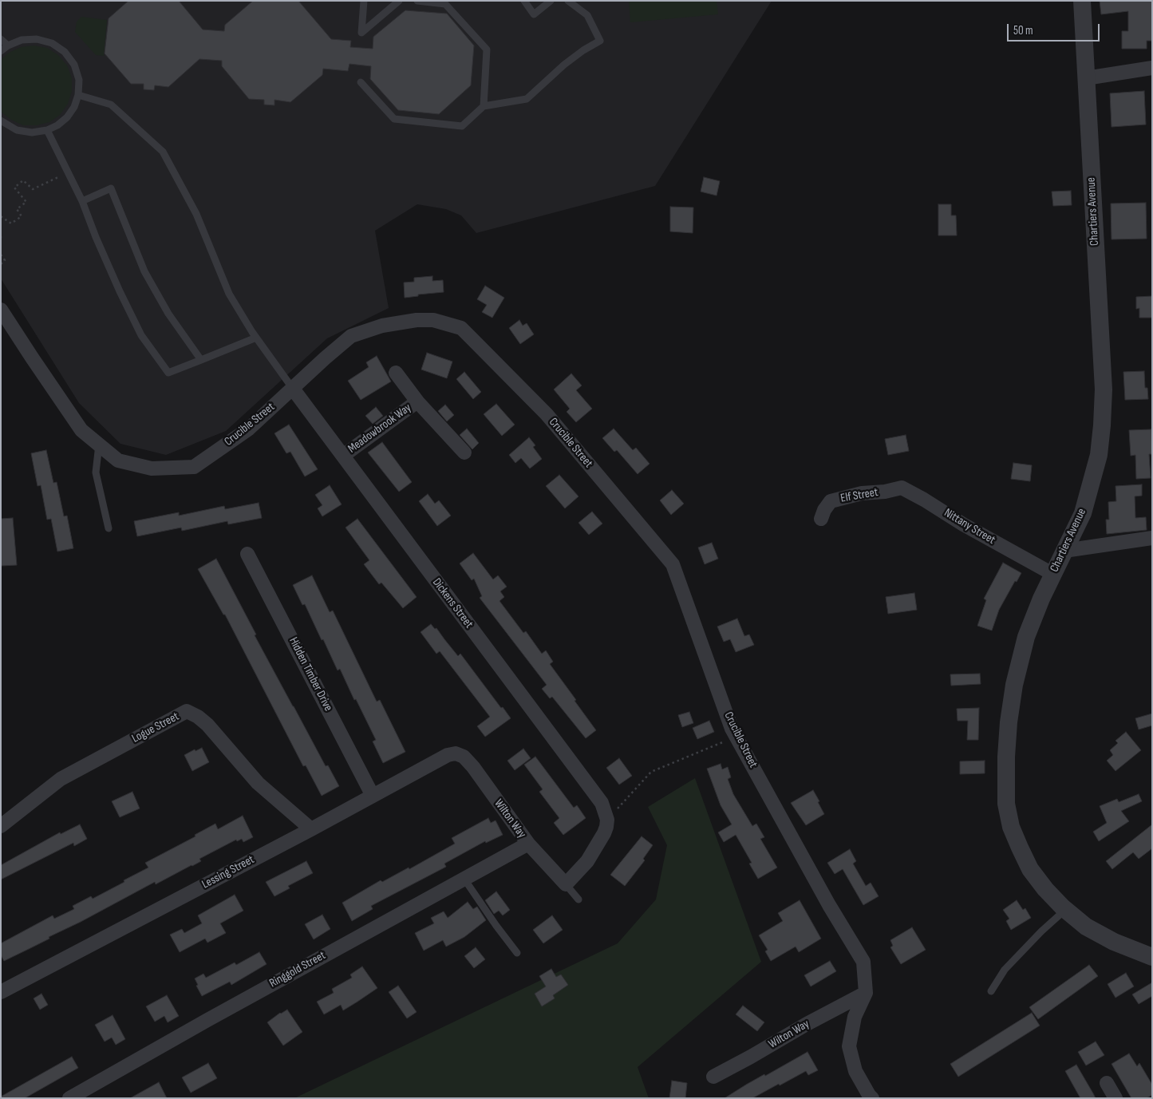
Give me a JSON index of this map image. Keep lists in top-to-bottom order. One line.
{"streets":{"street":["Chartiers Avenue","Crucible Street","Meadowbrook Way","Elf Street","Nittany Street","Dickens Street","Hidden Timber Drive","Logue Street","Wilton Way","Lessing Street","Ringgold Street"]},"crossings":[["Chartiers Avenue","Nittany Street"],["Crucible Street","Dickens Street"],["Crucible Street","Wilton Way"],["Meadowbrook Way","Dickens Street"],["Elf Street","Nittany Street"],["Hidden Timber Drive","Lessing Street"],["Logue Street","Lessing Street"],["Wilton Way","Lessing Street"],["Wilton Way","Ringgold Street"]],"scale_bar":"50 m"}
